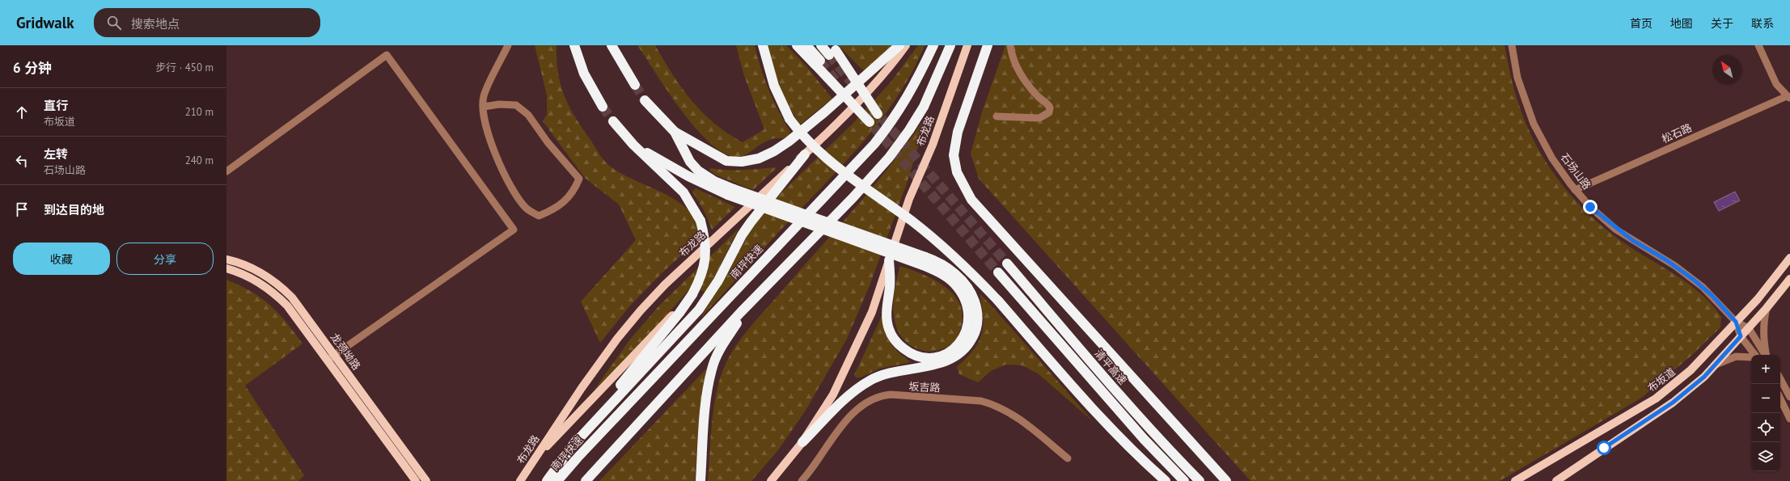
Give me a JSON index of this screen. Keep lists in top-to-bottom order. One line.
{"streets":{"highway":["南坪快速","清平高速"],"main road":["布龙路","龙颈坳路","布坂道"],"street":["松石路","石场山路","坂吉路"]},"crossings":[["松石路","石场山路"],["石场山路","布坂道"]],"north":"top left","page":{"header":"Gridwalk","search":"搜索地点","nav":["首页","地图","关于","联系"],"heading":["6 分钟","步行 · 450 m"],"list":[["直行","布坂道","210 m"],["左转","石场山路","240 m"],"到达目的地"],"buttons":["收藏","分享"],"map_buttons":["+","−"]}}
